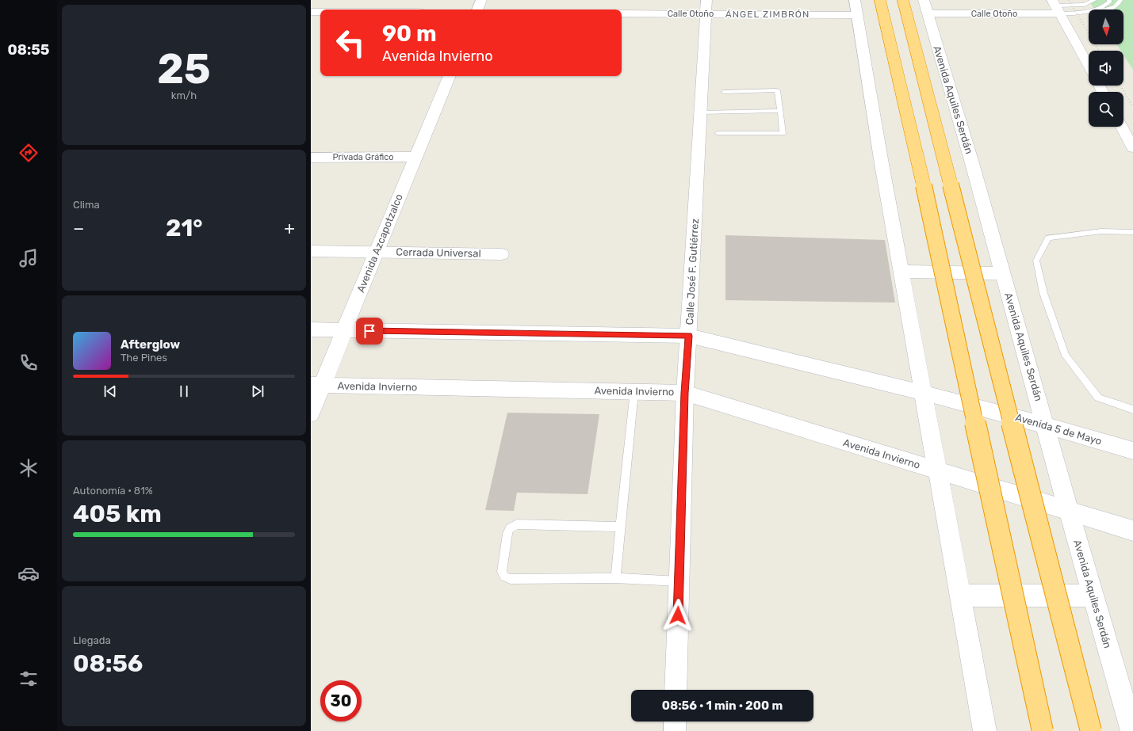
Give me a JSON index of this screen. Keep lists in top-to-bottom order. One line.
{"streets":{"highway":["Avenida Aquiles Serdán"],"street":["Calle Otoño","Privada Gráfico","Avenida Azcapotzalco","Cerrada Universal","Calle José F. Gutiérrez","Avenida Invierno","Avenida 5 de Mayo"]},"crossings":[["Calle Otoño","Avenida Aquiles Serdán"],["Calle Otoño","Calle José F. Gutiérrez"],["Avenida Aquiles Serdán","Avenida Invierno"],["Avenida Aquiles Serdán","Avenida 5 de Mayo"],["Privada Gráfico","Avenida Azcapotzalco"],["Avenida Azcapotzalco","Cerrada Universal"],["Avenida Azcapotzalco","Avenida Invierno"],["Calle José F. Gutiérrez","Avenida Invierno"]],"districts":["ÁNGEL ZIMBRÓN"],"north":"bottom","page":{"tabs":"08:55","tile":[["25","km/h"],"Clima",["Autonomía · 81%","405 km"],["Llegada","08:56"]],"turn":["90 m","Avenida Invierno"],"heat":["−","21°","+"],"song":["Afterglow","The Pines"],"limit":"30","trip":"08:56 · 1 min · 200 m"}}
